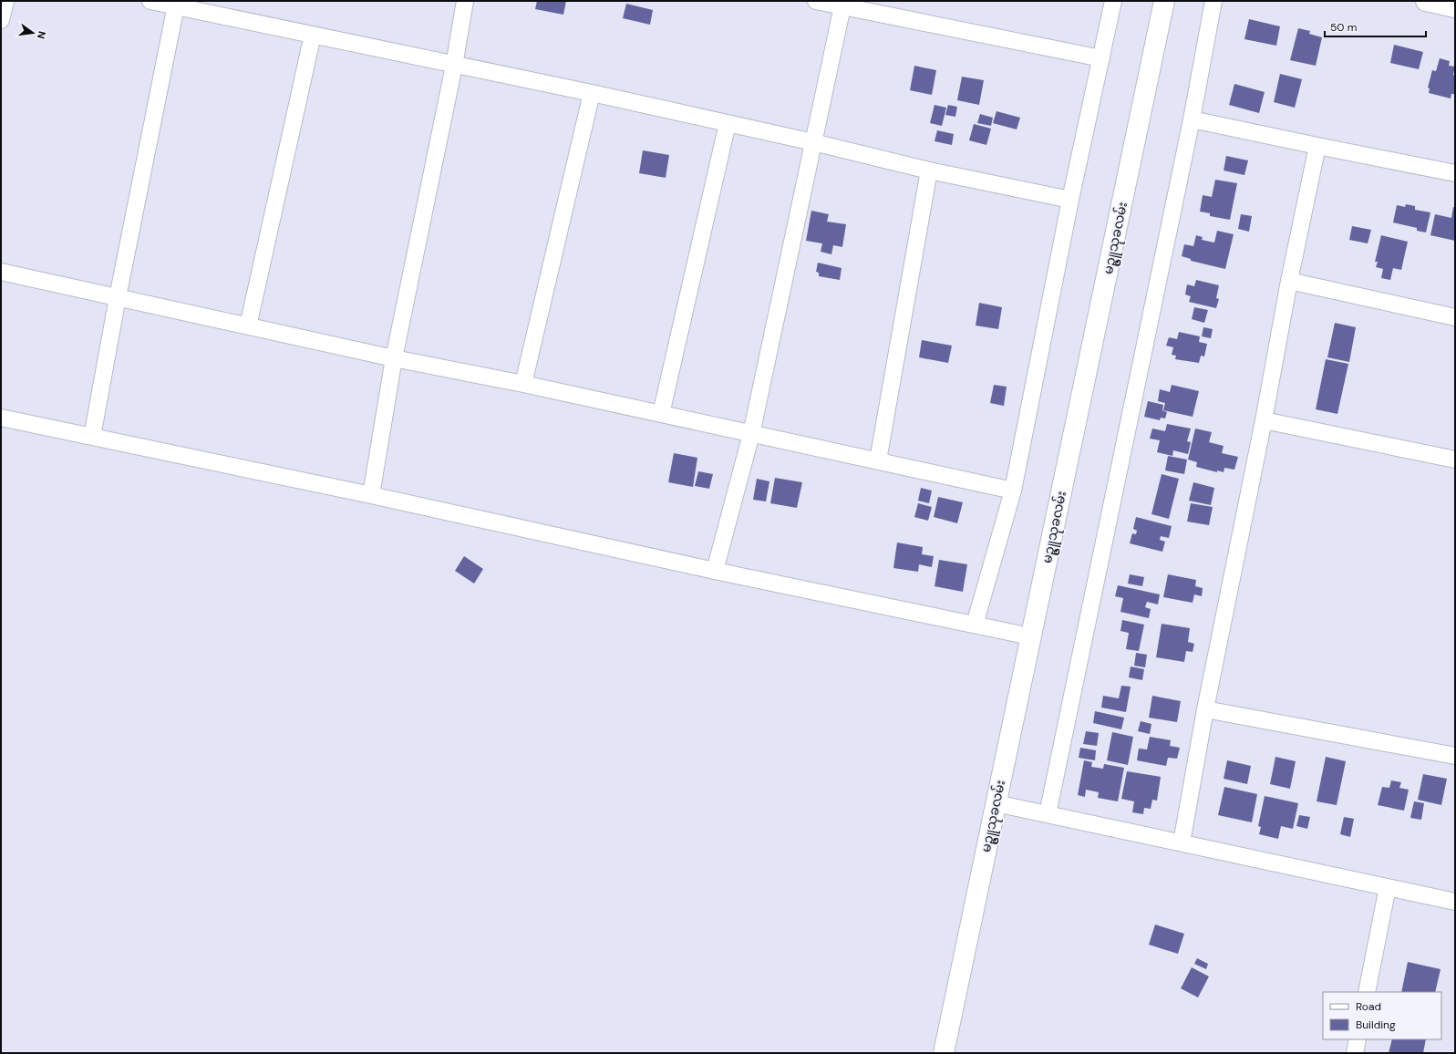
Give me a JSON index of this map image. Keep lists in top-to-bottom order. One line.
{"streets":{"street":["မဥ္ဇူသုခလမ်း"]},"legend":["Road","Building"],"scale_bar":"50 m","north":"right"}
